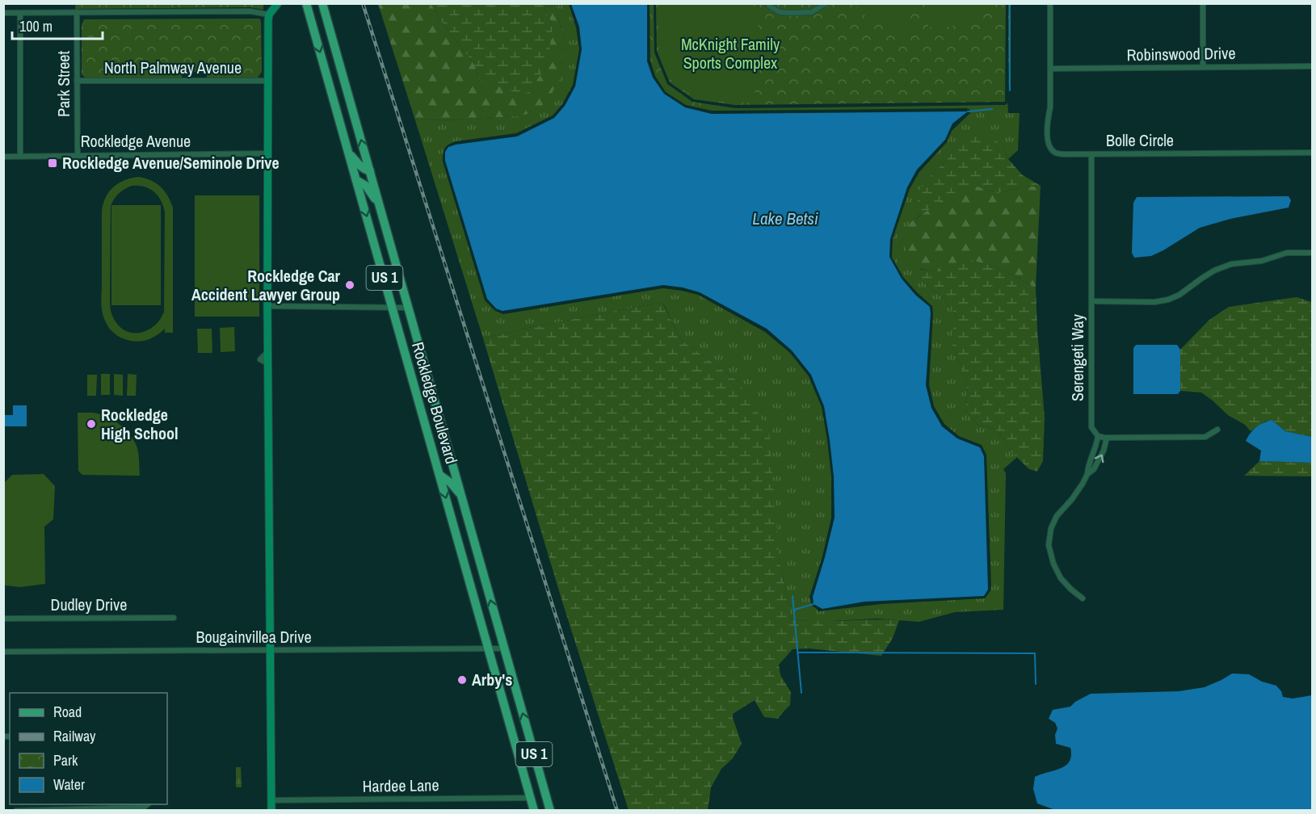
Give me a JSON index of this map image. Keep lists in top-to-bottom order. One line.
{"streets":{"main road":["US 1","Rockledge Boulevard"],"street":["Robinswood Drive","North Palmway Avenue","Park Street","Bolle Circle","Rockledge Avenue","Serengeti Way","Dudley Drive","Bougainvillea Drive","Hardee Lane"]},"crossings":[["Robinswood Drive","Bolle Circle"],["North Palmway Avenue","Park Street"],["Park Street","Rockledge Avenue"],["Bolle Circle","Serengeti Way"],["Rockledge Boulevard","Bougainvillea Drive"],["Rockledge Boulevard","Hardee Lane"]],"water":["Lake Betsi"],"parks":["McKnight Family Sports Complex"],"places":{"transit":["Rockledge Avenue/Seminole Drive"],"other":["Rockledge Car Accident Lawyer Group","Rockledge High School","Arby's"]},"legend":["Road","Railway","Park","Water"],"scale_bar":"100 m"}
